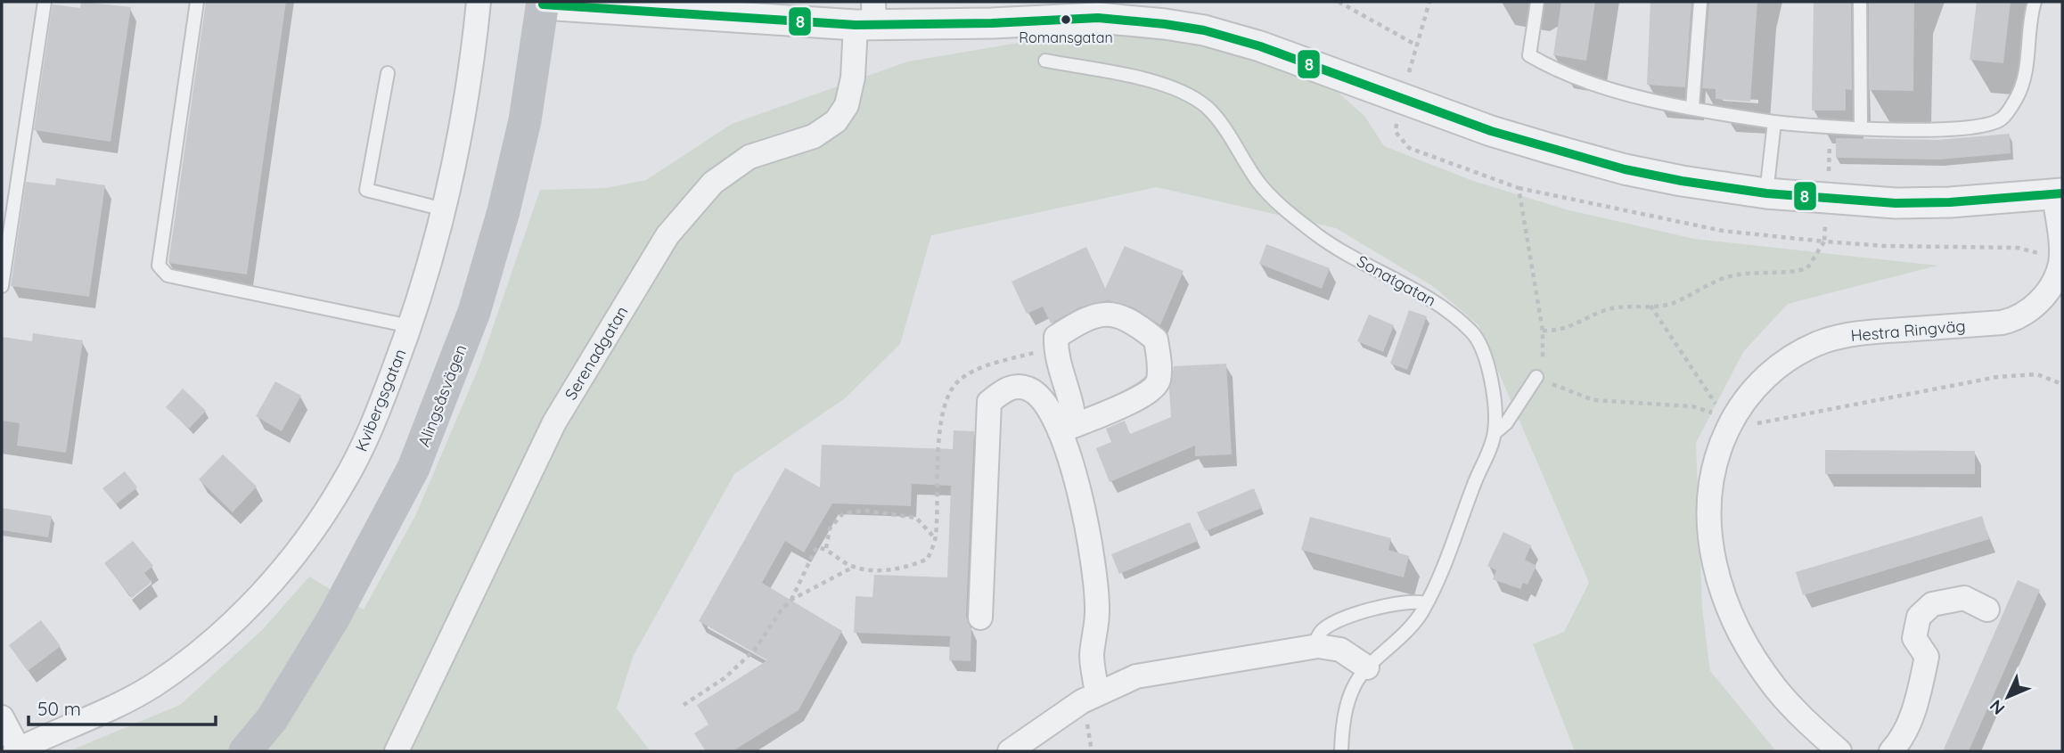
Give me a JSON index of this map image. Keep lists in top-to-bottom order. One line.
{"streets":{"main road":["Alingsåsvägen"],"street":["Hestra Ringväg","Serenadgatan","Kvibergsgatan"],"lane":["Sonatgatan"]},"places":["Romansgatan"],"lines":["transit line 8"],"scale_bar":"50 m","north":"bottom left"}
